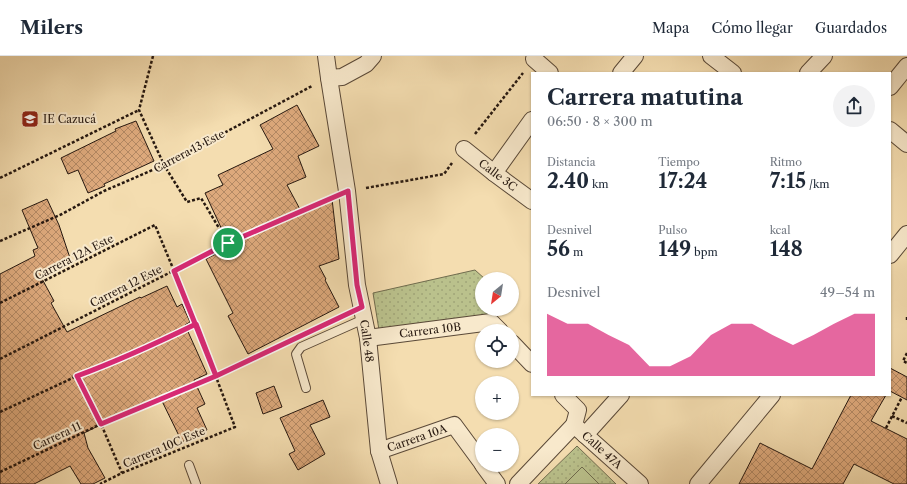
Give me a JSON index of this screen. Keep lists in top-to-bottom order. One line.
{"streets":{"street":["Calle 3C","Carrera 10B","Calle 48","Carrera 10A","Calle 47A"],"path":["Carrera 13 Este","Carrera 12A Este","Carrera 12 Este","Carrera 11","Carrera 10C Este"]},"crossings":[["Carrera 13 Este","Calle 48"],["Carrera 12A Este","Carrera 12 Este"],["Carrera 12 Este","Calle 48"],["Carrera 10B","Calle 48"],["Calle 48","Carrera 10A"],["Carrera 11","Carrera 10C Este"]],"places":{"school or university":["IE Cazucá"]},"north":"bottom left","page":{"header":"Milers","nav":["Mapa","Cómo llegar","Guardados"],"heading":["Carrera matutina","06:50 · 8 × 300 m"],"stats":[["Distancia","2.40 km"],["Tiempo","17:24"],["Ritmo","7:15 /km"],["Desnivel","56 m"],["Pulso","149 bpm"],["kcal","148"]],"map_buttons":["+","−"],"chart":["Desnivel","49–54 m"]}}
